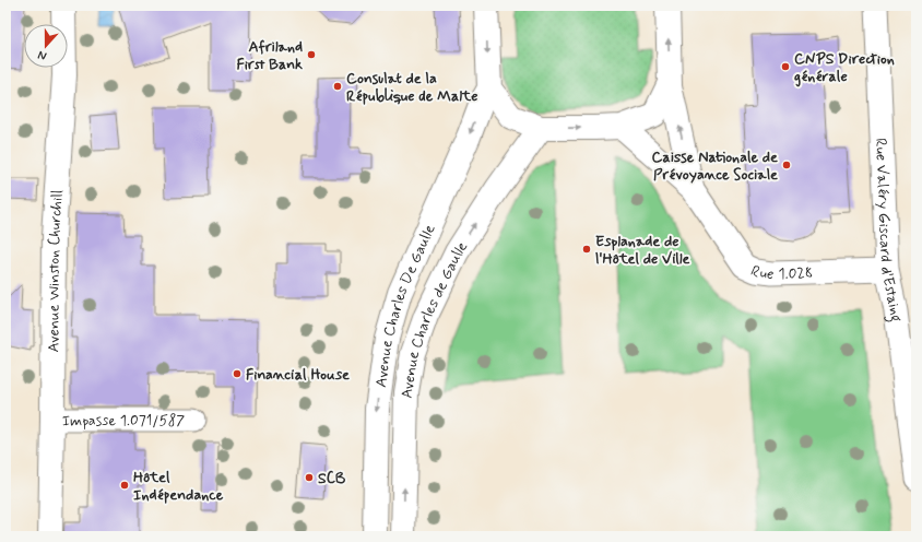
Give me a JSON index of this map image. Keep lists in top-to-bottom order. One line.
{"streets":{"main road":["Avenue Winston Churchill","Avenue Charles De Gaulle","Avenue Charles de Gaulle"],"street":["Rue Valéry Giscard d'Estaing","Rue 1.028","Impasse 1.071/587"]},"crossings":[["Rue Valéry Giscard d'Estaing","Rue 1.028"],["Avenue Winston Churchill","Impasse 1.071/587"]],"one_way":["Avenue Charles De Gaulle","Avenue Charles de Gaulle"],"places":["Afriland First Bank","CNPS Direction générale","Consulat de la République de Malte","Caisse Nationale de Prévoyance Sociale","Esplanade de l'Hôtel de Ville","Financial House","SCB","Hôtel Indépendance"],"north":"bottom"}
